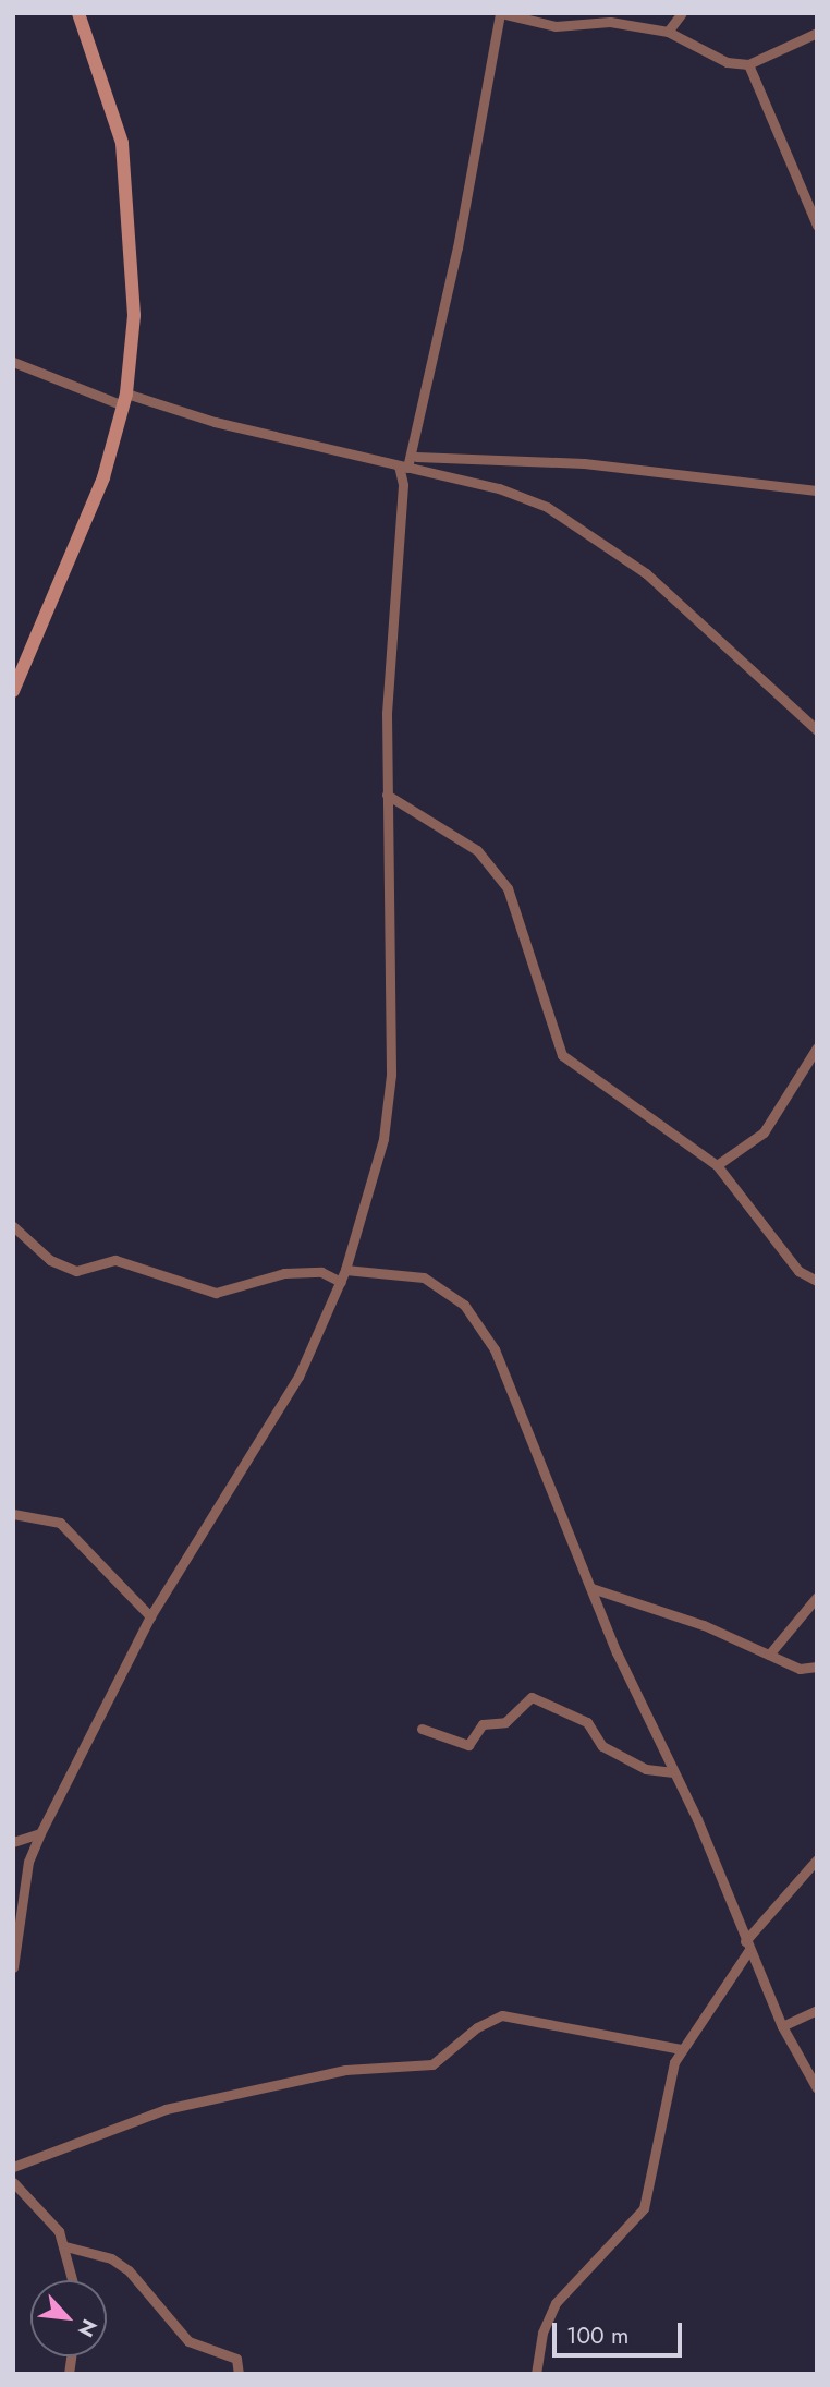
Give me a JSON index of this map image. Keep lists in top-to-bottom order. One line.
{"scale_bar":"100 m","north":"bottom right"}
